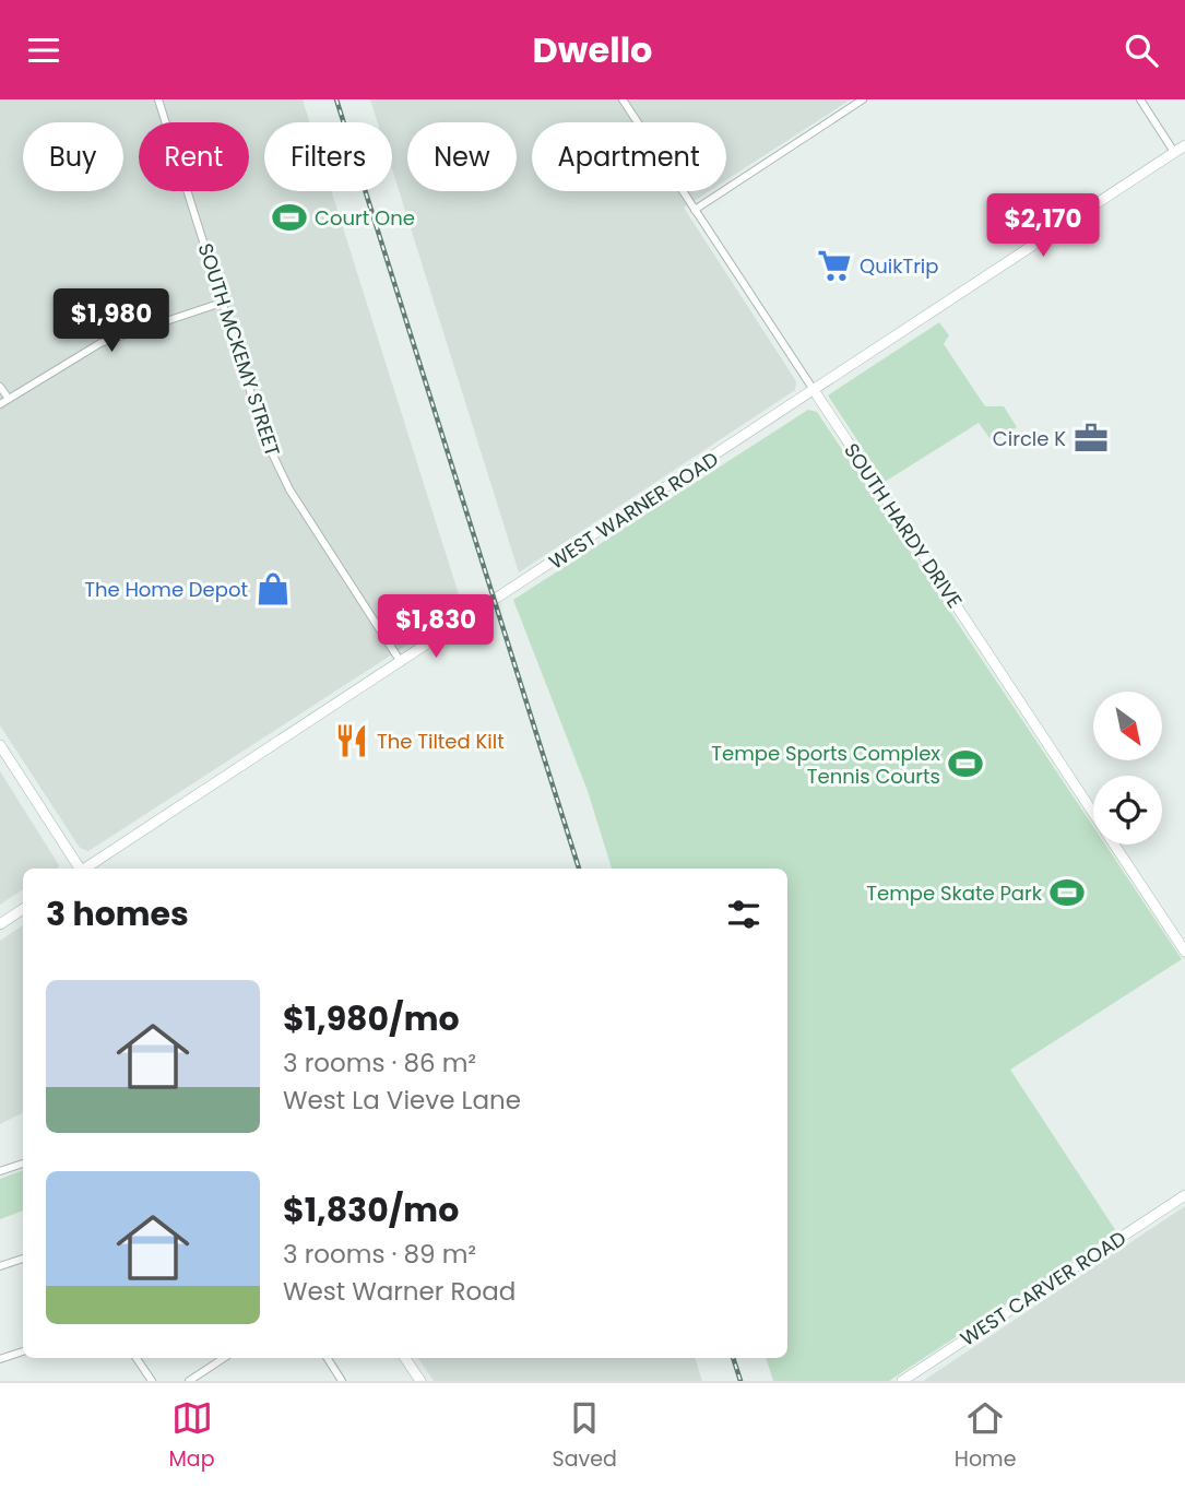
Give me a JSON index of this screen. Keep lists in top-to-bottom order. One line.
{"streets":{"main road":["WEST WARNER ROAD","SOUTH HARDY DRIVE","WEST CARVER ROAD"],"street":["SOUTH MCKEMY STREET"]},"crossings":[["SOUTH MCKEMY STREET","WEST WARNER ROAD"],["WEST WARNER ROAD","SOUTH HARDY DRIVE"]],"places":{"sports":["Court One","Tempe Sports Complex Tennis Courts","Tempe Skate Park"],"supermarket":["QuikTrip"],"office":["Circle K"],"shop":["The Home Depot"],"restaurant":["The Tilted Kilt"]},"north":"bottom right","page":{"header":"Dwello","chip":["Buy","Rent","Filters","New","Apartment"],"price":["$2,170","$1,980","$1,830"],"heading":"3 homes","list":[{"name":"$1,980/mo","note":"3 rooms · 86 m² · West La Vieve Lane"},{"name":"$1,830/mo","note":"3 rooms · 89 m² · West Warner Road"}],"tabs":["Map","Saved","Home"]}}
